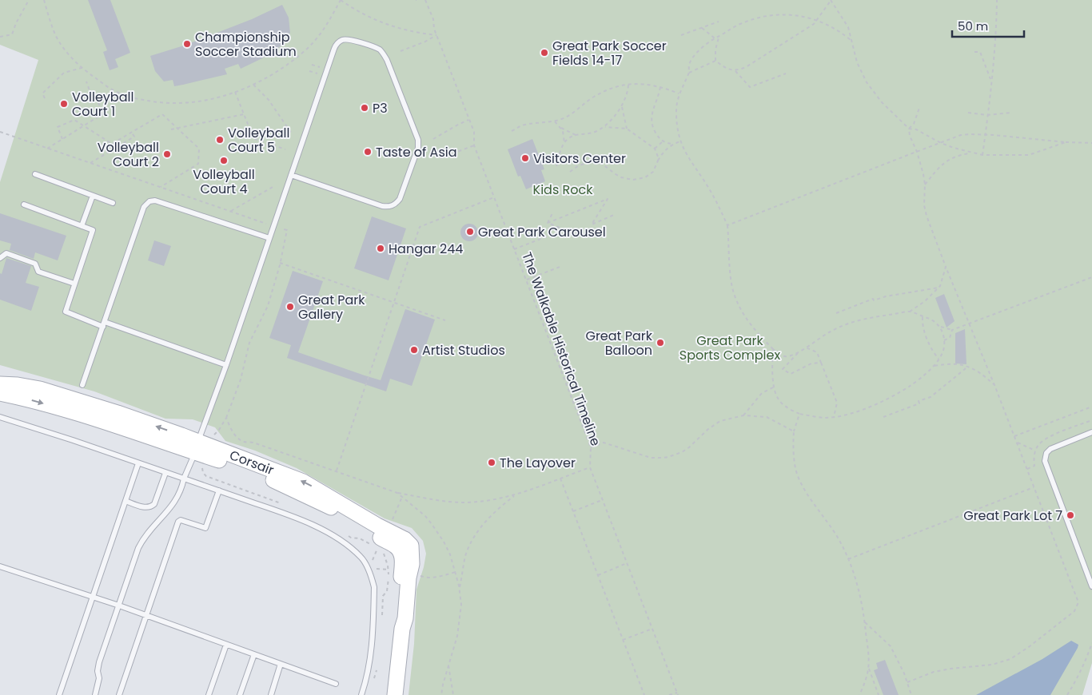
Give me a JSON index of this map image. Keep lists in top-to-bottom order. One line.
{"streets":{"street":["Corsair"],"path":["The Walkable Historical Timeline"]},"parks":["Kids Rock","Great Park Sports Complex"],"places":["Championship Soccer Stadium","Great Park Soccer Fields 14-17","Volleyball Court 1","P3","Volleyball Court 5","Taste of Asia","Volleyball Court 2","Visitors Center","Volleyball Court 4","Great Park Carousel","Hangar 244","Great Park Gallery","Great Park Balloon","Artist Studios","The Layover","Great Park Lot 7"],"scale_bar":"50 m"}
